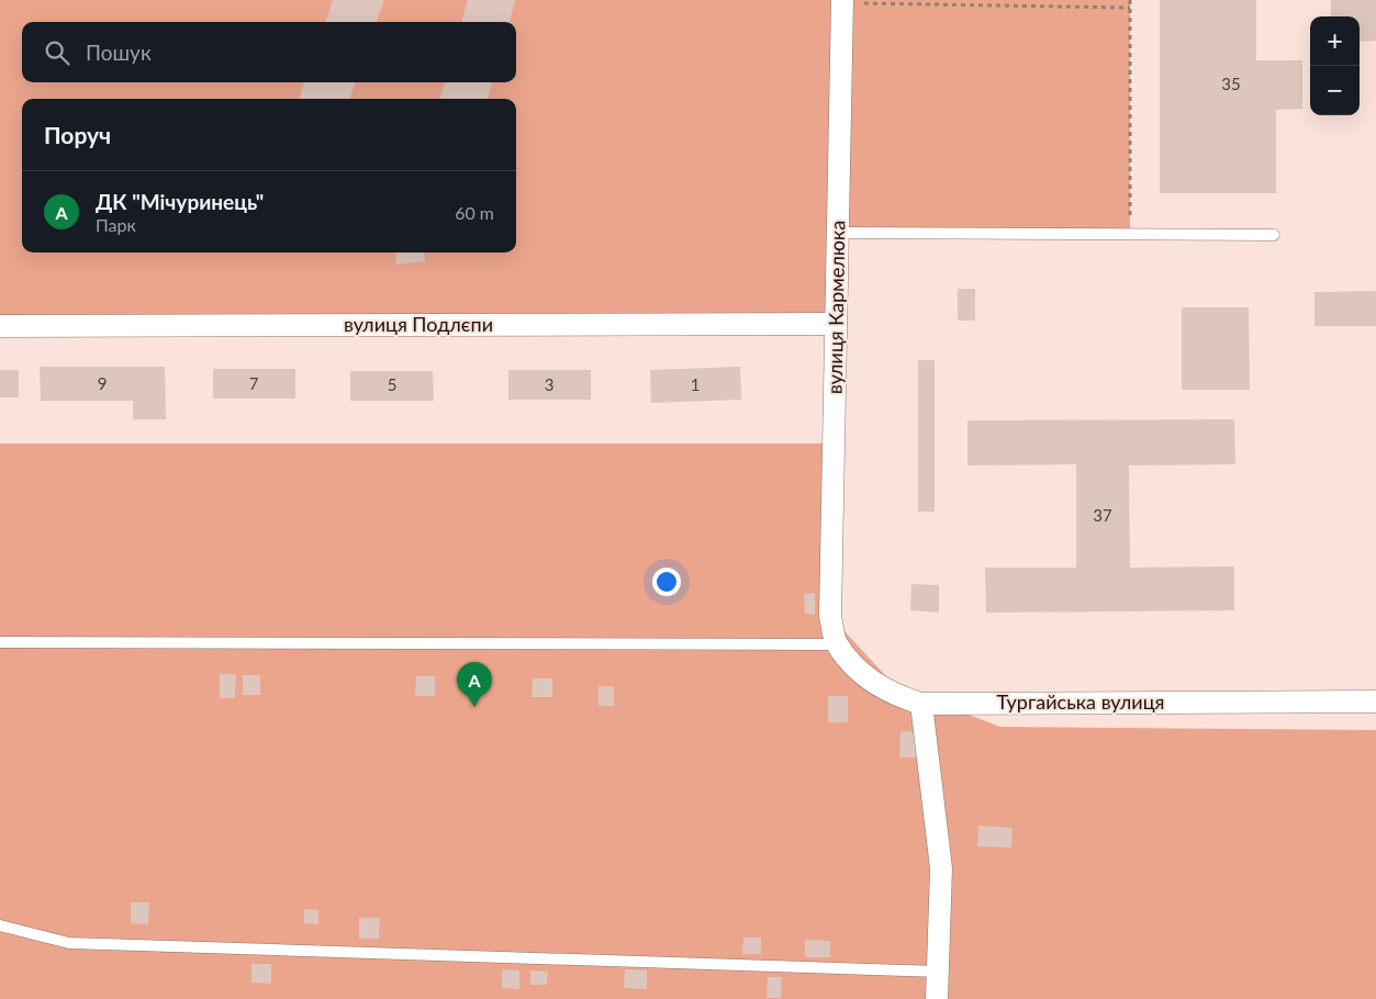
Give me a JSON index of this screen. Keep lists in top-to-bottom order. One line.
{"streets":{"street":["вулиця Кармелюка","вулиця Подлєпи","Тургайська вулиця"]},"crossings":[["вулиця Кармелюка","вулиця Подлєпи"],["вулиця Кармелюка","Тургайська вулиця"]],"house_numbers":["35","9","7","5","3","1","37"],"page":{"map_buttons":["+","−"],"search":"Пошук","heading":"Поруч","list":[{"mark":"A","name":"ДК \"Мічуринець\"","note":"Парк","value":"60 m"}],"pins":"A"}}
